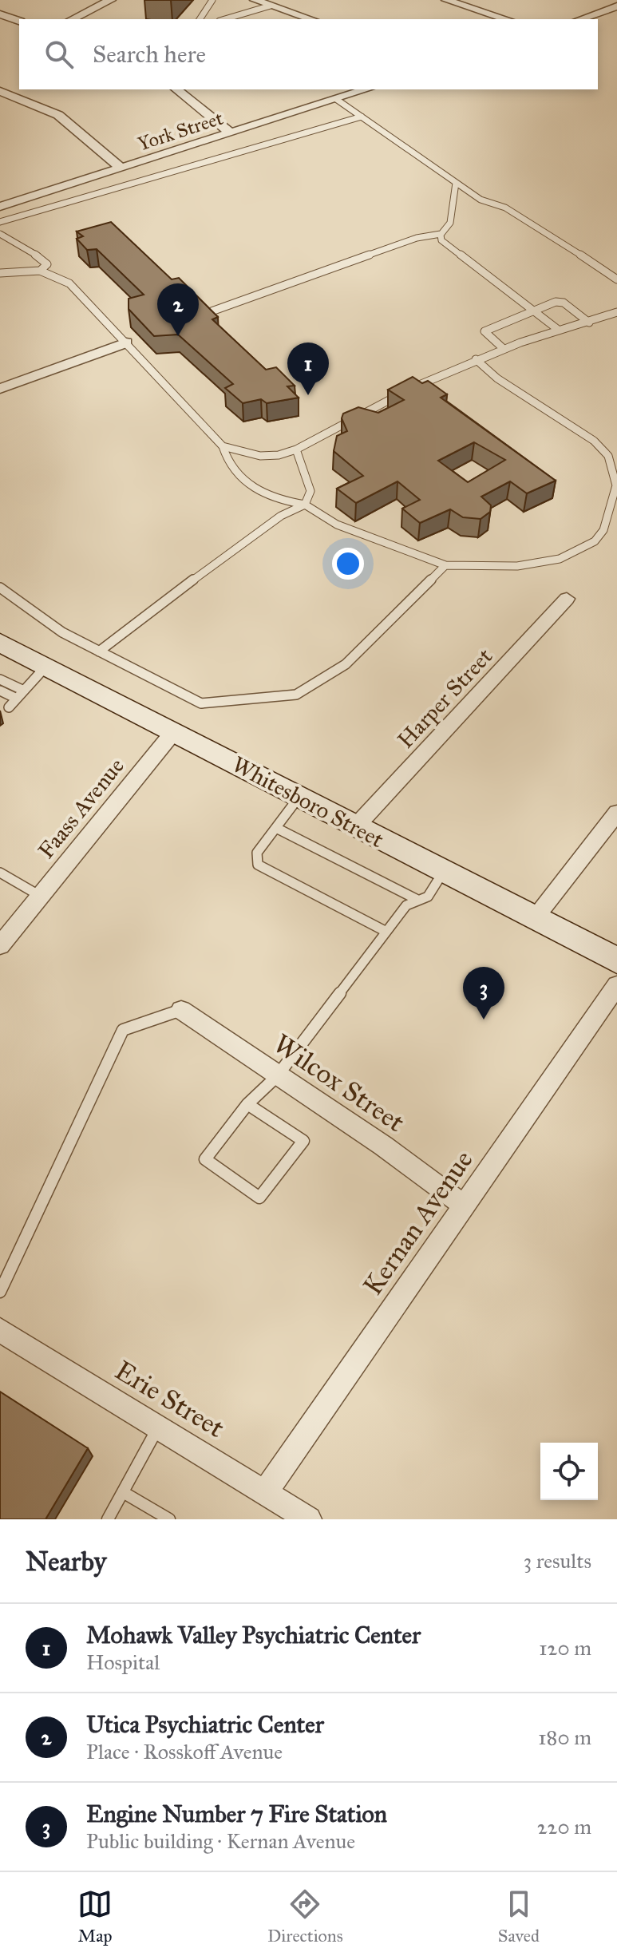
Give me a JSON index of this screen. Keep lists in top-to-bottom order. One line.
{"streets":{"street":["York Street","Harper Street","Whitesboro Street","Faass Avenue","Wilcox Street","Kernan Avenue","Erie Street"]},"crossings":[["Harper Street","Whitesboro Street"],["Whitesboro Street","Faass Avenue"],["Wilcox Street","Kernan Avenue"],["Kernan Avenue","Erie Street"]],"page":{"search":"Search here","pins":["2","1","3"],"heading":["Nearby","3 results"],"list":[{"mark":"1","name":"Mohawk Valley Psychiatric Center","note":"Hospital","value":"120 m"},{"mark":"2","name":"Utica Psychiatric Center","note":"Place · Rosskoff Avenue","value":"180 m"},{"mark":"3","name":"Engine Number 7 Fire Station","note":"Public building · Kernan Avenue","value":"220 m"}],"nav":["Map","Directions","Saved"]}}
